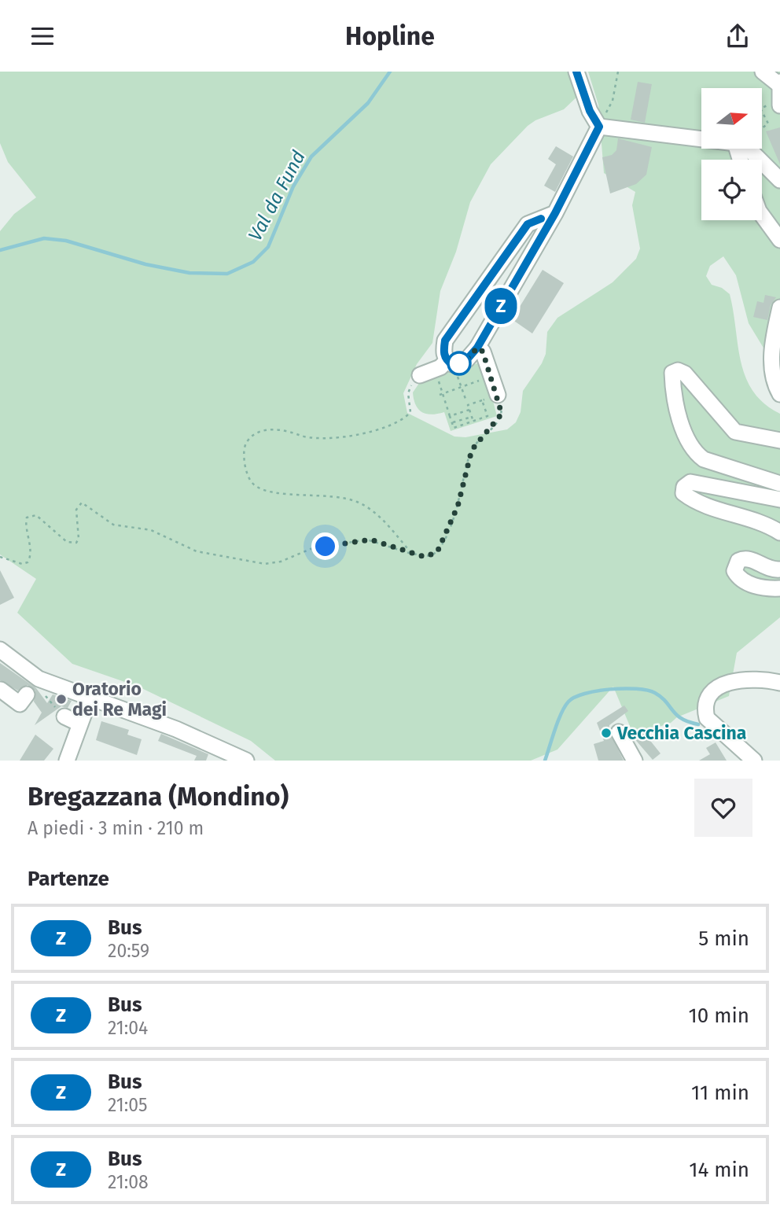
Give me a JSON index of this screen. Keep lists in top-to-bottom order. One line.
{"water":["Val da Fund"],"places":["Oratorio dei Re Magi","Vecchia Cascina"],"lines":["bus line Z"],"north":"right","page":{"header":"Hopline","on_map":"Z","heading":[["Bregazzana (Mondino)","A piedi · 3 min · 210 m"],"Partenze"],"list":[{"mark":"Z","name":"Bus","note":"20:59","value":"5 min"},{"mark":"Z","name":"Bus","note":"21:04","value":"10 min"},{"mark":"Z","name":"Bus","note":"21:05","value":"11 min"},{"mark":"Z","name":"Bus","note":"21:08","value":"14 min"}]}}
